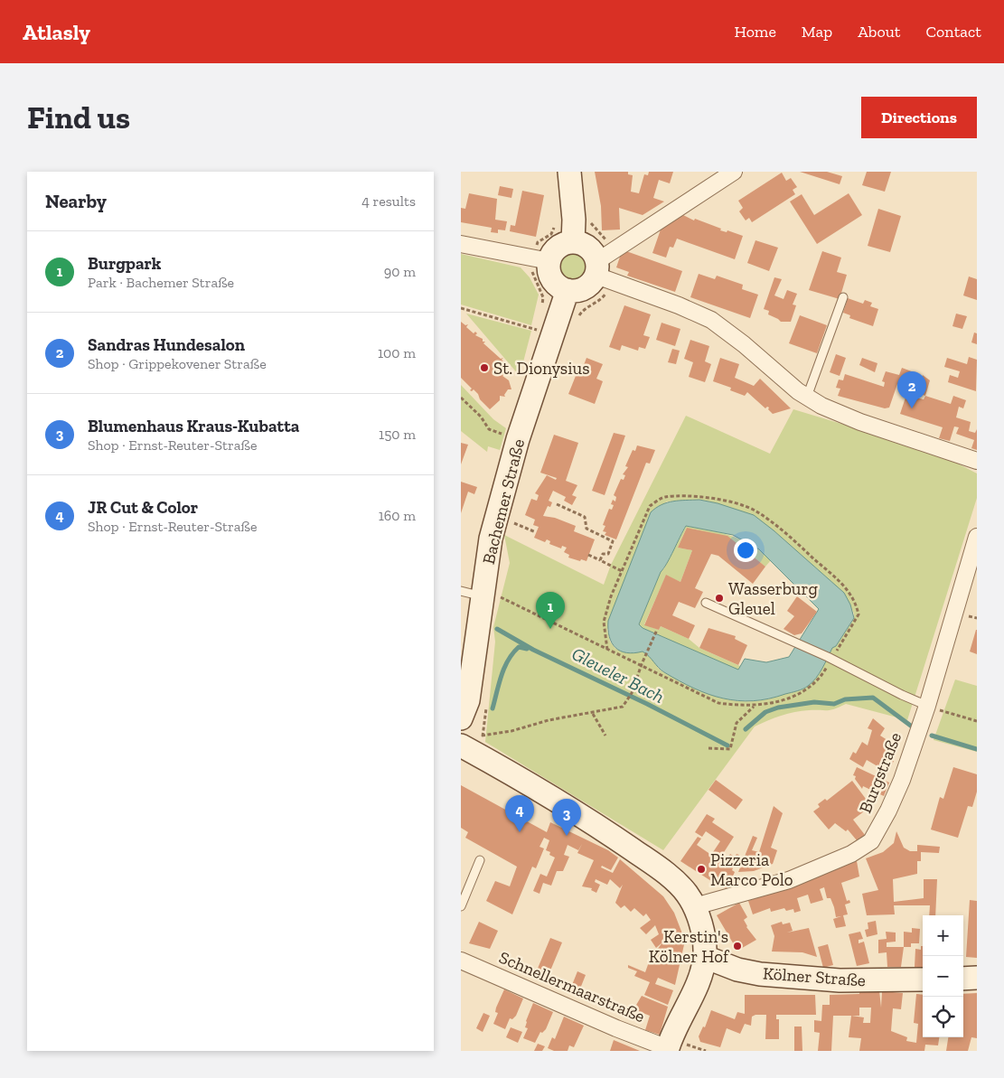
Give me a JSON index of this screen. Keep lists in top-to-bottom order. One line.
{"streets":{"street":["Bachemer Straße","Burgstraße","Kölner Straße","Schnellermaarstraße"]},"water":["Gleueler Bach"],"places":["St. Dionysius","Wasserburg Gleuel","Pizzeria Marco Polo","Kerstin's Kölner Hof"],"page":{"header":"Atlasly","nav":["Home","Map","About","Contact"],"buttons":"Directions","title":"Find us","heading":["Nearby","4 results"],"list":[{"mark":"1","name":"Burgpark","note":"Park · Bachemer Straße","value":"90 m"},{"mark":"2","name":"Sandras Hundesalon","note":"Shop · Grippekovener Straße","value":"100 m"},{"mark":"3","name":"Blumenhaus Kraus-Kubatta","note":"Shop · Ernst-Reuter-Straße","value":"150 m"},{"mark":"4","name":"JR Cut & Color","note":"Shop · Ernst-Reuter-Straße","value":"160 m"}],"pins":["2","1","4","3"],"map_buttons":["+","−"]}}
